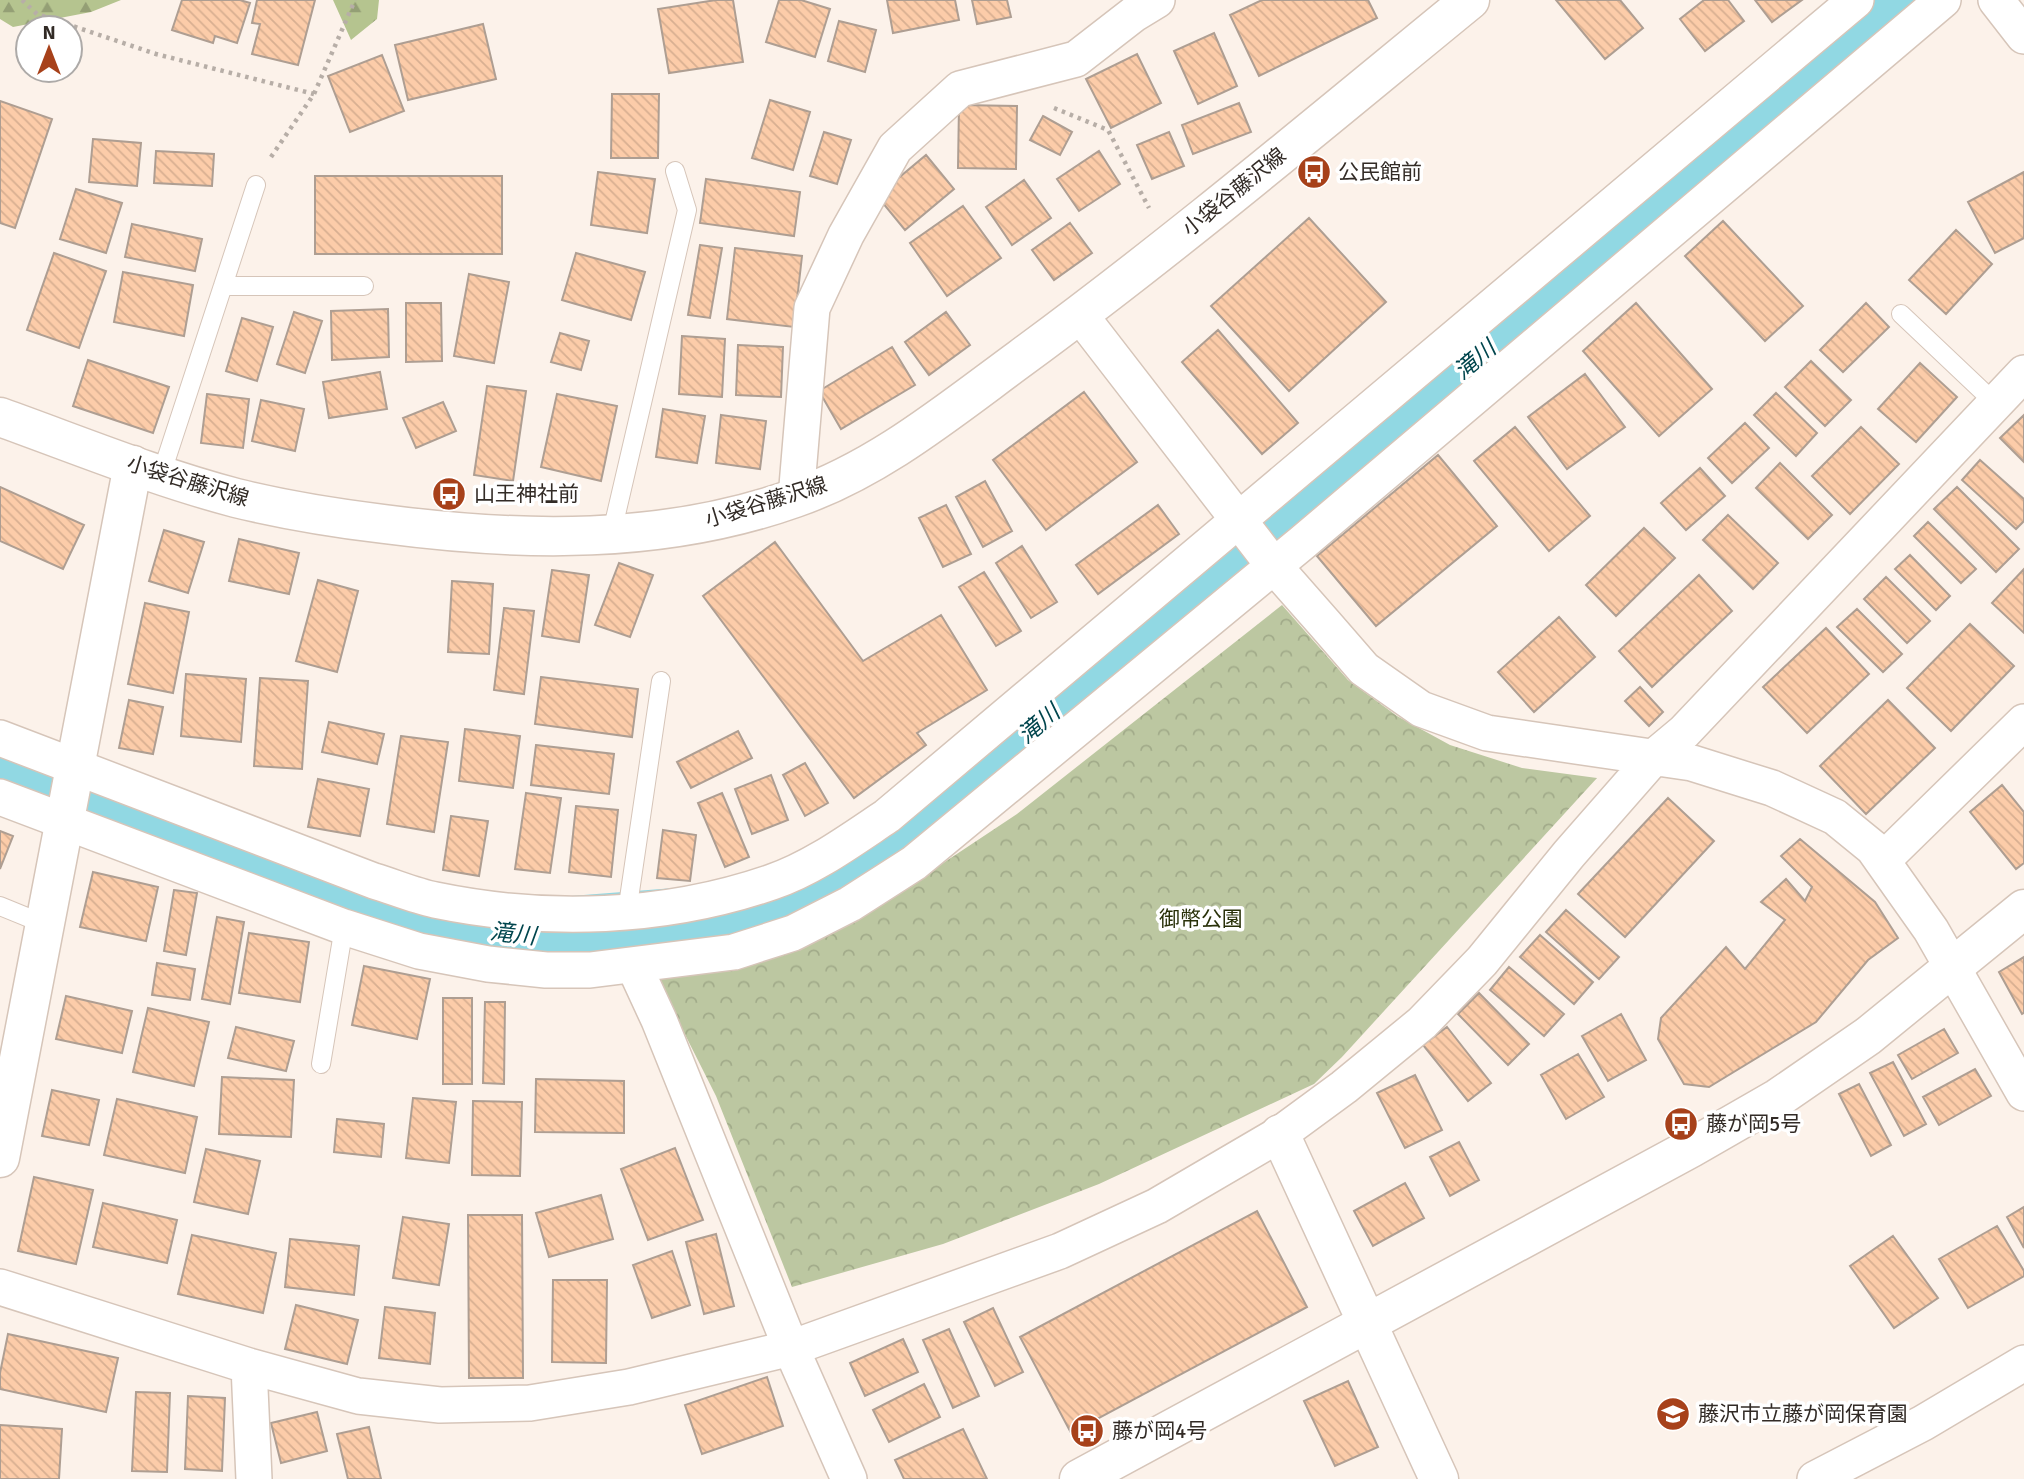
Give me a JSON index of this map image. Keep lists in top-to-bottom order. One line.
{"streets":{"street":["小袋谷藤沢線"]},"water":["滝川"],"parks":["御幣公園"],"places":{"bus stop":["公民館前","山王神社前","藤が岡5号","藤が岡4号"],"school or university":["藤沢市立藤が岡保育園"]},"north":"top"}
